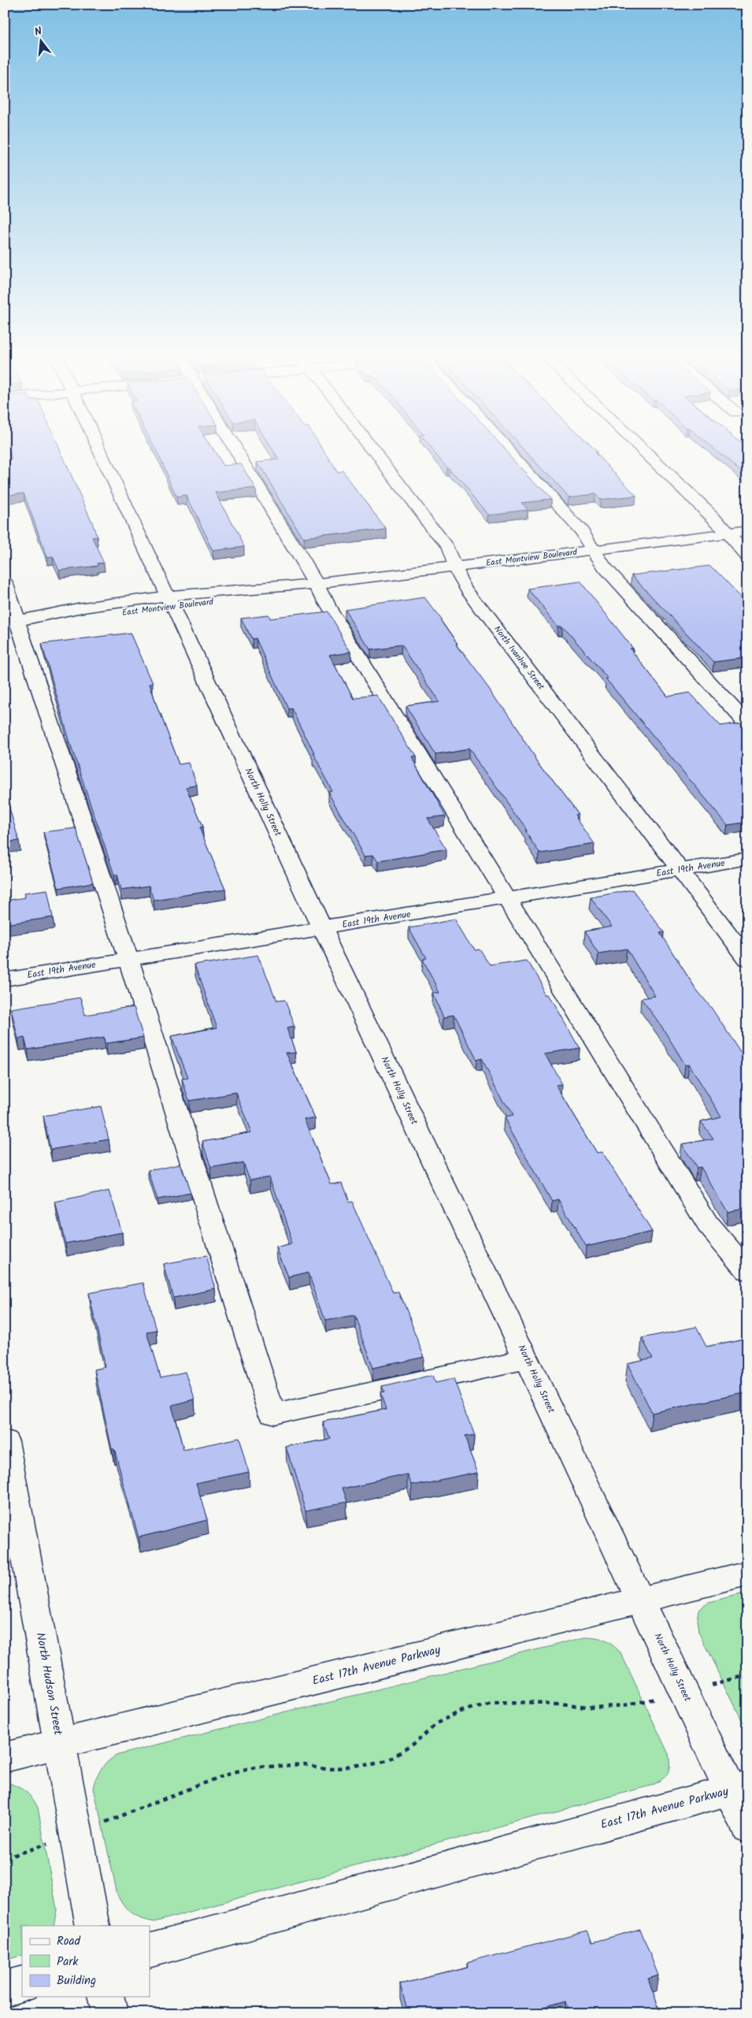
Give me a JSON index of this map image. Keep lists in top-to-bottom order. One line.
{"streets":{"street":["East Montview Boulevard","North Ivanhoe Street","North Holly Street","East 19th Avenue","East 17th Avenue Parkway","North Hudson Street"]},"crossings":[["East Montview Boulevard","North Ivanhoe Street"],["East Montview Boulevard","North Holly Street"],["North Ivanhoe Street","East 19th Avenue"],["North Holly Street","East 19th Avenue"],["North Holly Street","East 17th Avenue Parkway"],["East 17th Avenue Parkway","North Hudson Street"]],"legend":["Road","Park","Building"],"north":"top"}
